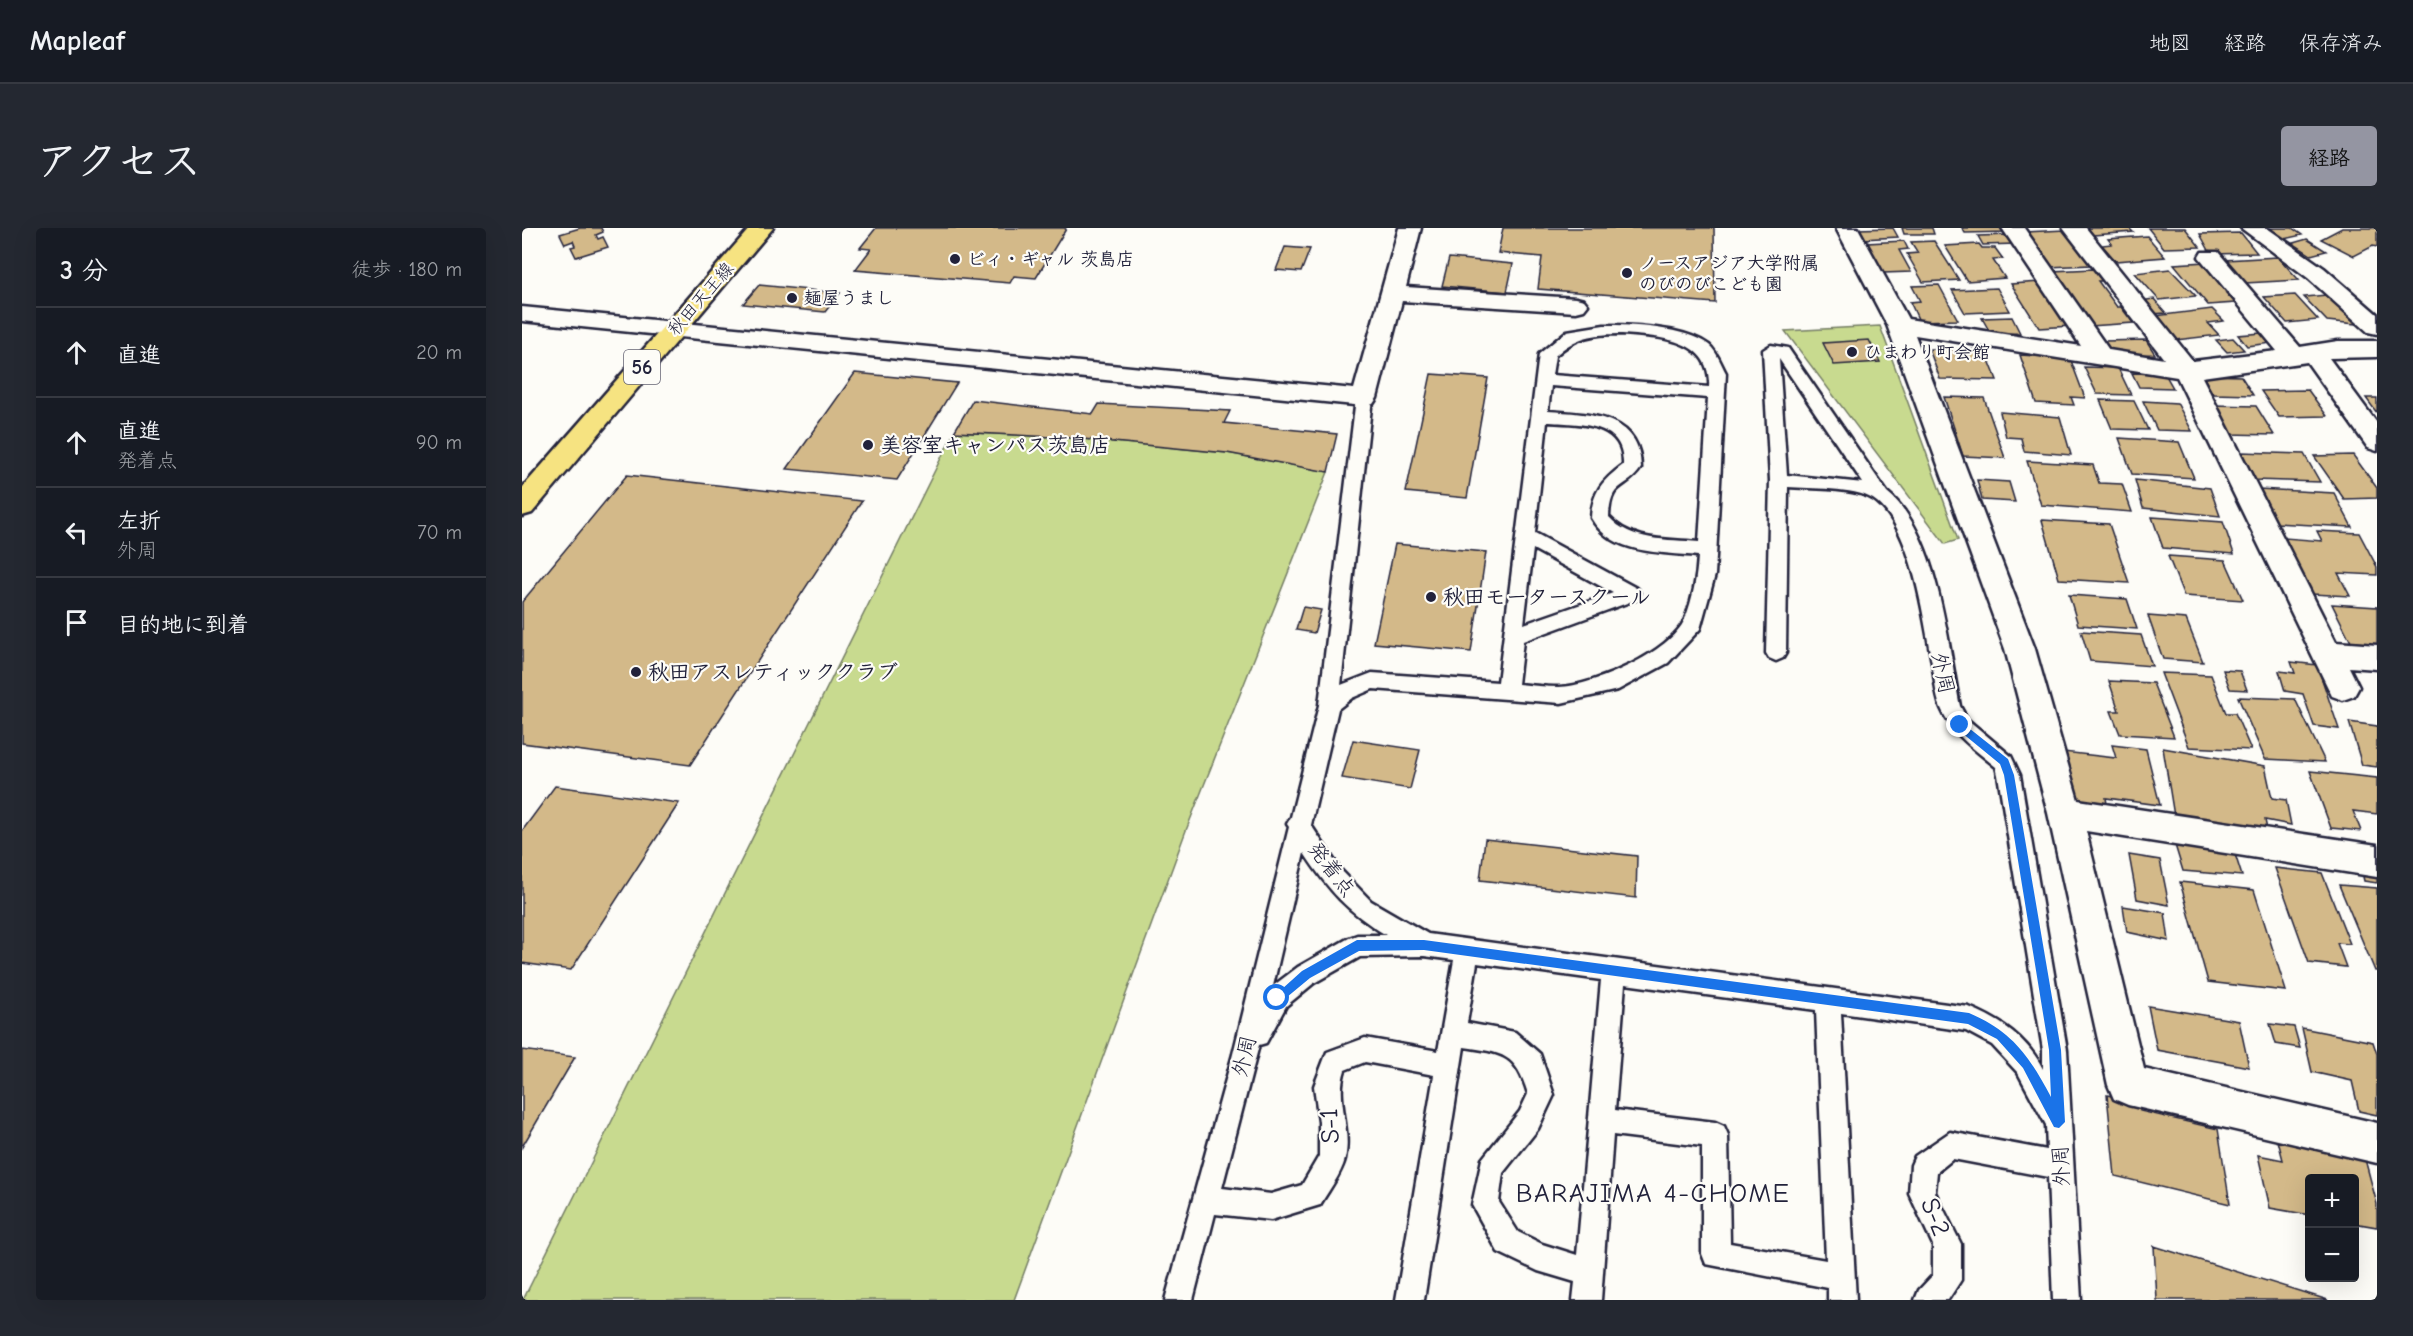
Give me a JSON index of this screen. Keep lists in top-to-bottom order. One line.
{"streets":{"main road":["秋田天王線","56"],"lane":["外周","発着点","S-1","S-2"]},"crossings":[["外周","発着点"],["外周","S-1"],["外周","S-2"]],"districts":["BARAJIMA 4-CHOME"],"places":["ビィ・ギャル 茨島店","ノースアジア大学附属 のびのびこども園","麺屋うまし","ひまわり町会館","美容室キャンパス茨島店","秋田モータースクール","秋田アスレティッククラブ"],"page":{"header":"Mapleaf","nav":["地図","経路","保存済み"],"title":"アクセス","buttons":"経路","heading":["3 分","徒歩 · 180 m"],"list":[["直進","20 m"],["直進","発着点","90 m"],["左折","外周","70 m"],"目的地に到着"],"map_buttons":["+","−"]}}
